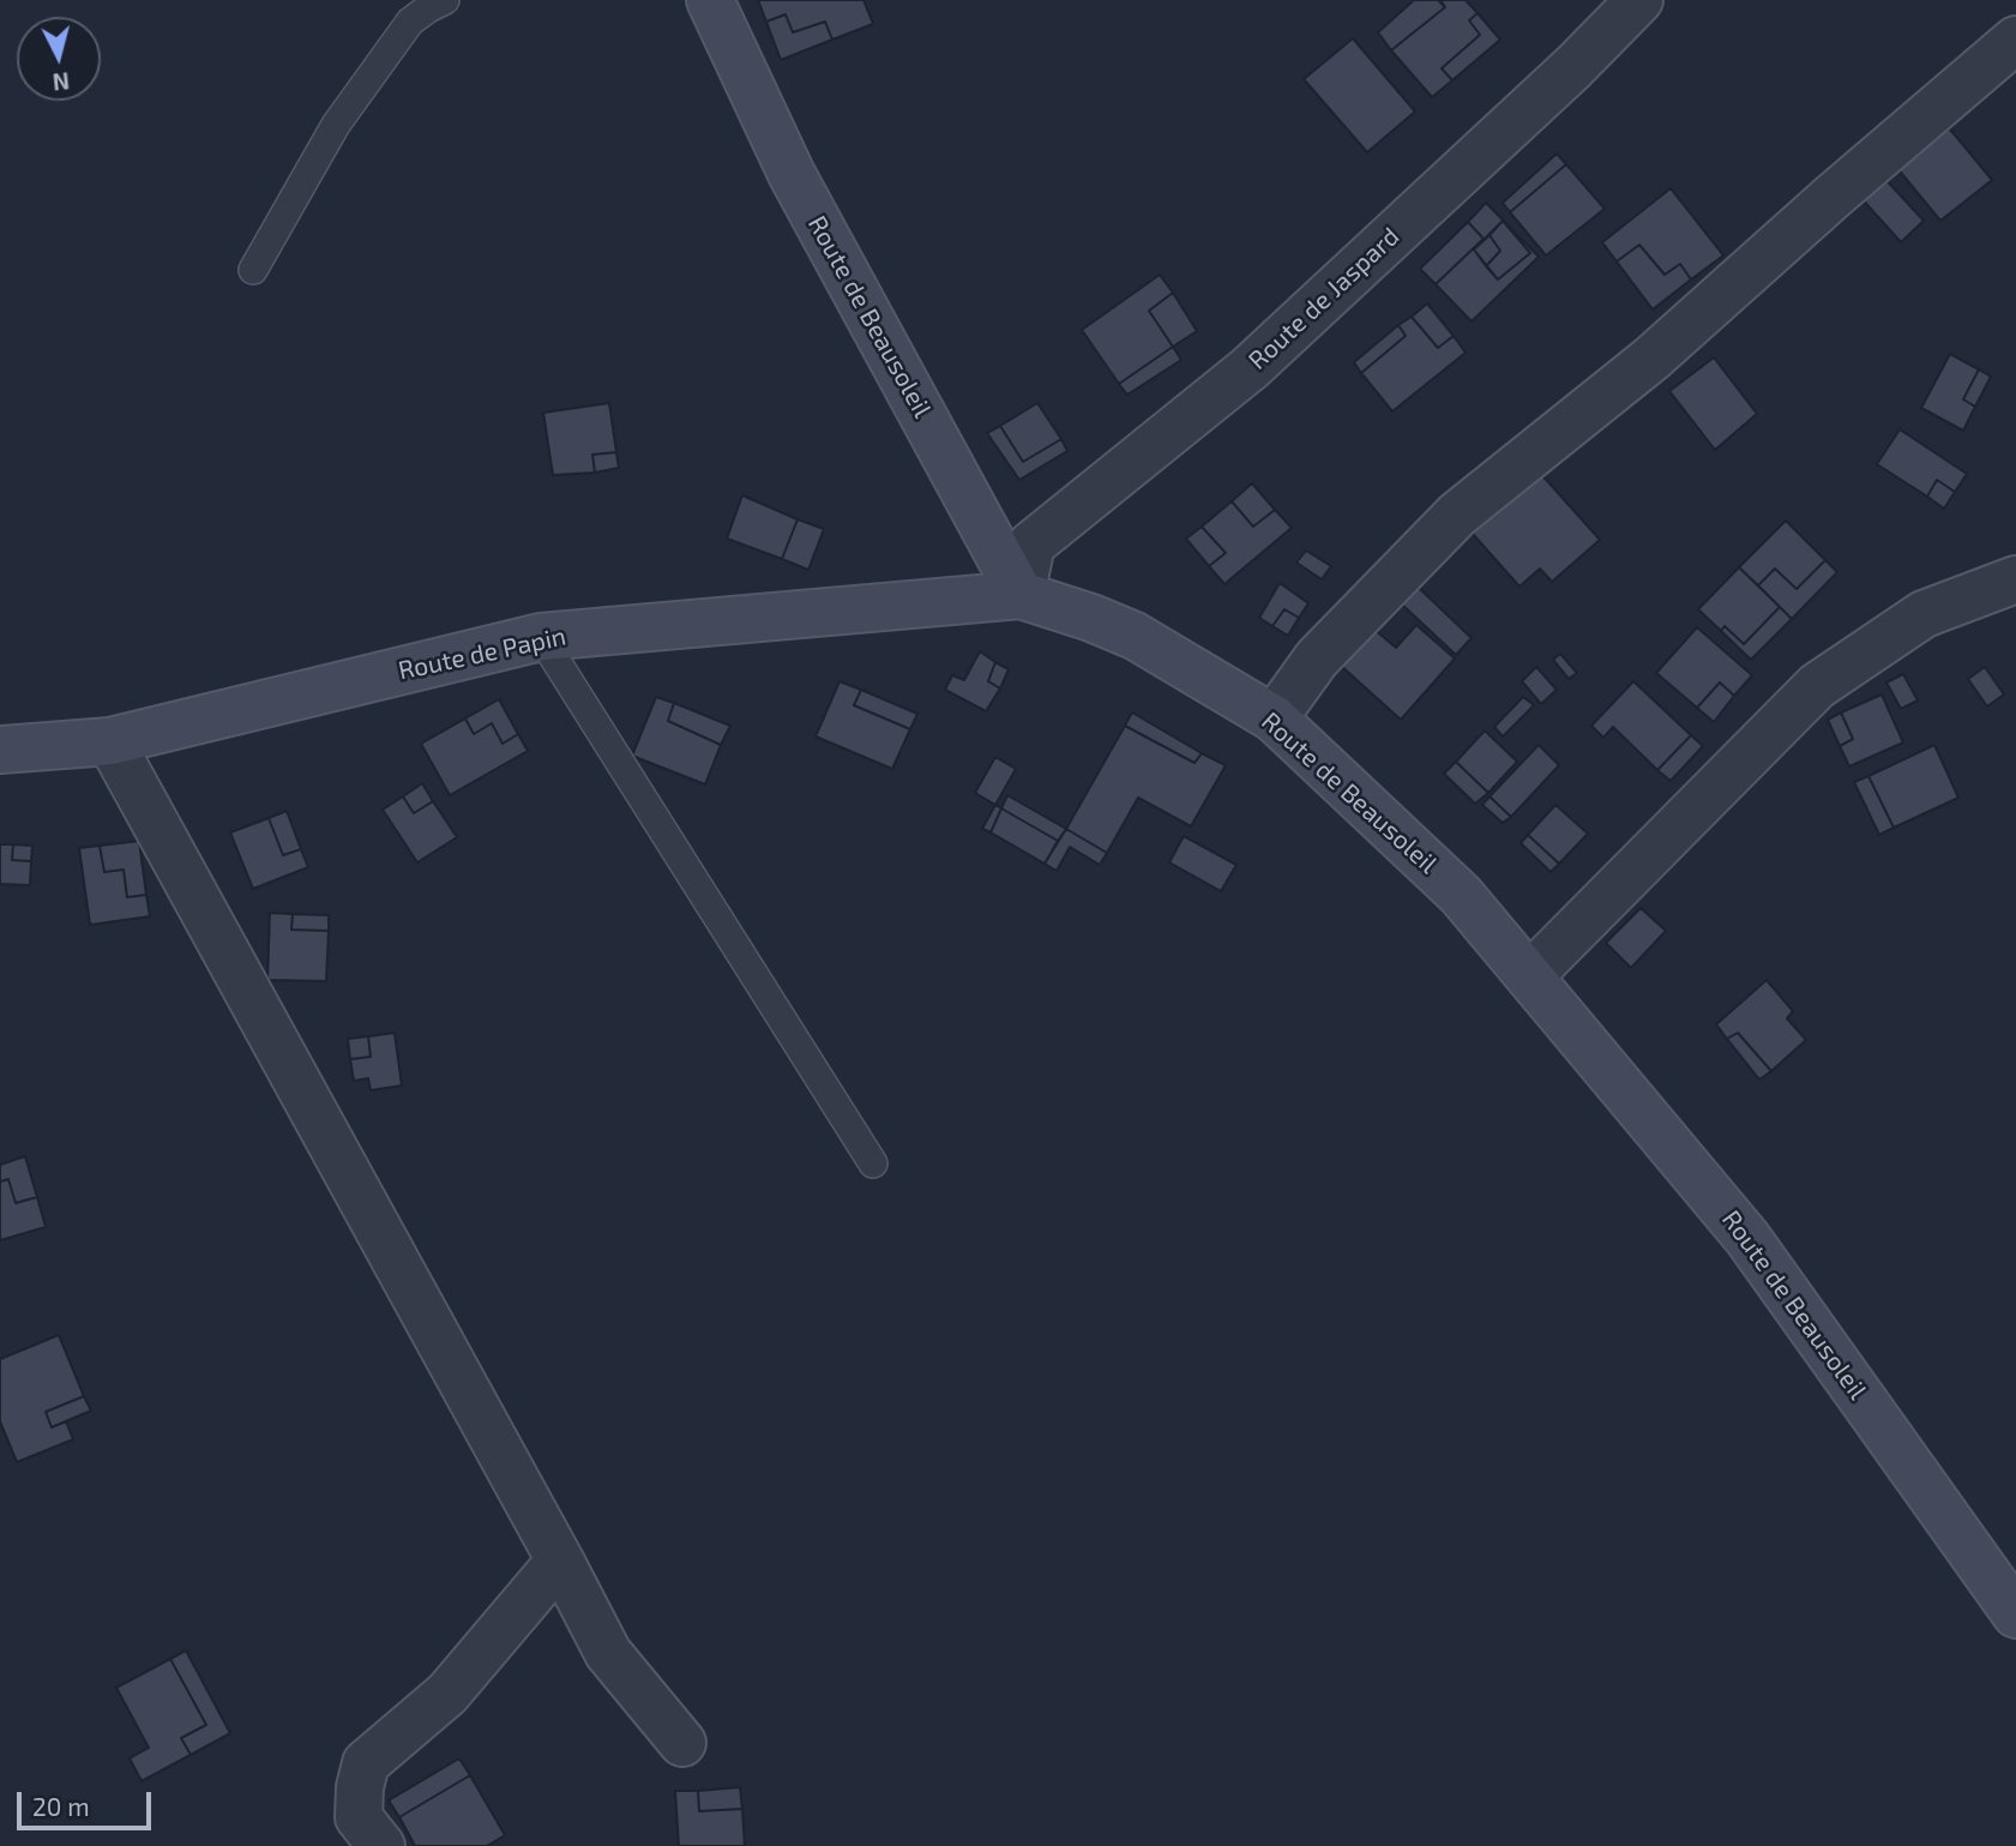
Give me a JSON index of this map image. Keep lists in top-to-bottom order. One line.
{"streets":{"street":["Route de Jaspard","Route de Beausoleil","Route de Papin"]},"crossings":[["Route de Jaspard","Route de Beausoleil"],["Route de Jaspard","Route de Papin"],["Route de Beausoleil","Route de Papin"]],"scale_bar":"20 m","north":"bottom"}
